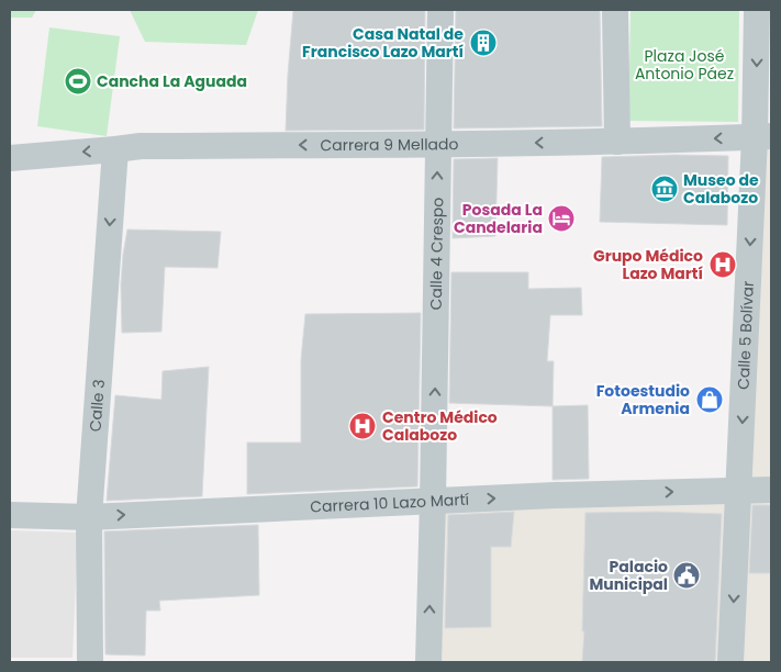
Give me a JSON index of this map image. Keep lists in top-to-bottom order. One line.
{"streets":{"street":["Carrera 9 Mellado","Calle 4 Crespo","Calle 5 Bolívar","Calle 3","Carrera 10 Lazo Martí"]},"crossings":[["Carrera 9 Mellado","Calle 4 Crespo"],["Carrera 9 Mellado","Calle 5 Bolívar"],["Carrera 9 Mellado","Calle 3"],["Calle 4 Crespo","Carrera 10 Lazo Martí"],["Calle 5 Bolívar","Carrera 10 Lazo Martí"],["Calle 3","Carrera 10 Lazo Martí"]],"one_way":["Carrera 9 Mellado","Calle 4 Crespo","Calle 5 Bolívar","Calle 3","Carrera 10 Lazo Martí"],"parks":["Plaza José Antonio Páez"],"places":{"building":["Casa Natal de Francisco Lazo Martí"],"sports":["Cancha La Aguada"],"museum":["Museo de Calabozo"],"hotel":["Posada La Candelaria"],"hospital":["Grupo Médico Lazo Martí","Centro Médico Calabozo"],"shop":["Fotoestudio Armenia"],"public building":["Palacio Municipal"]}}
